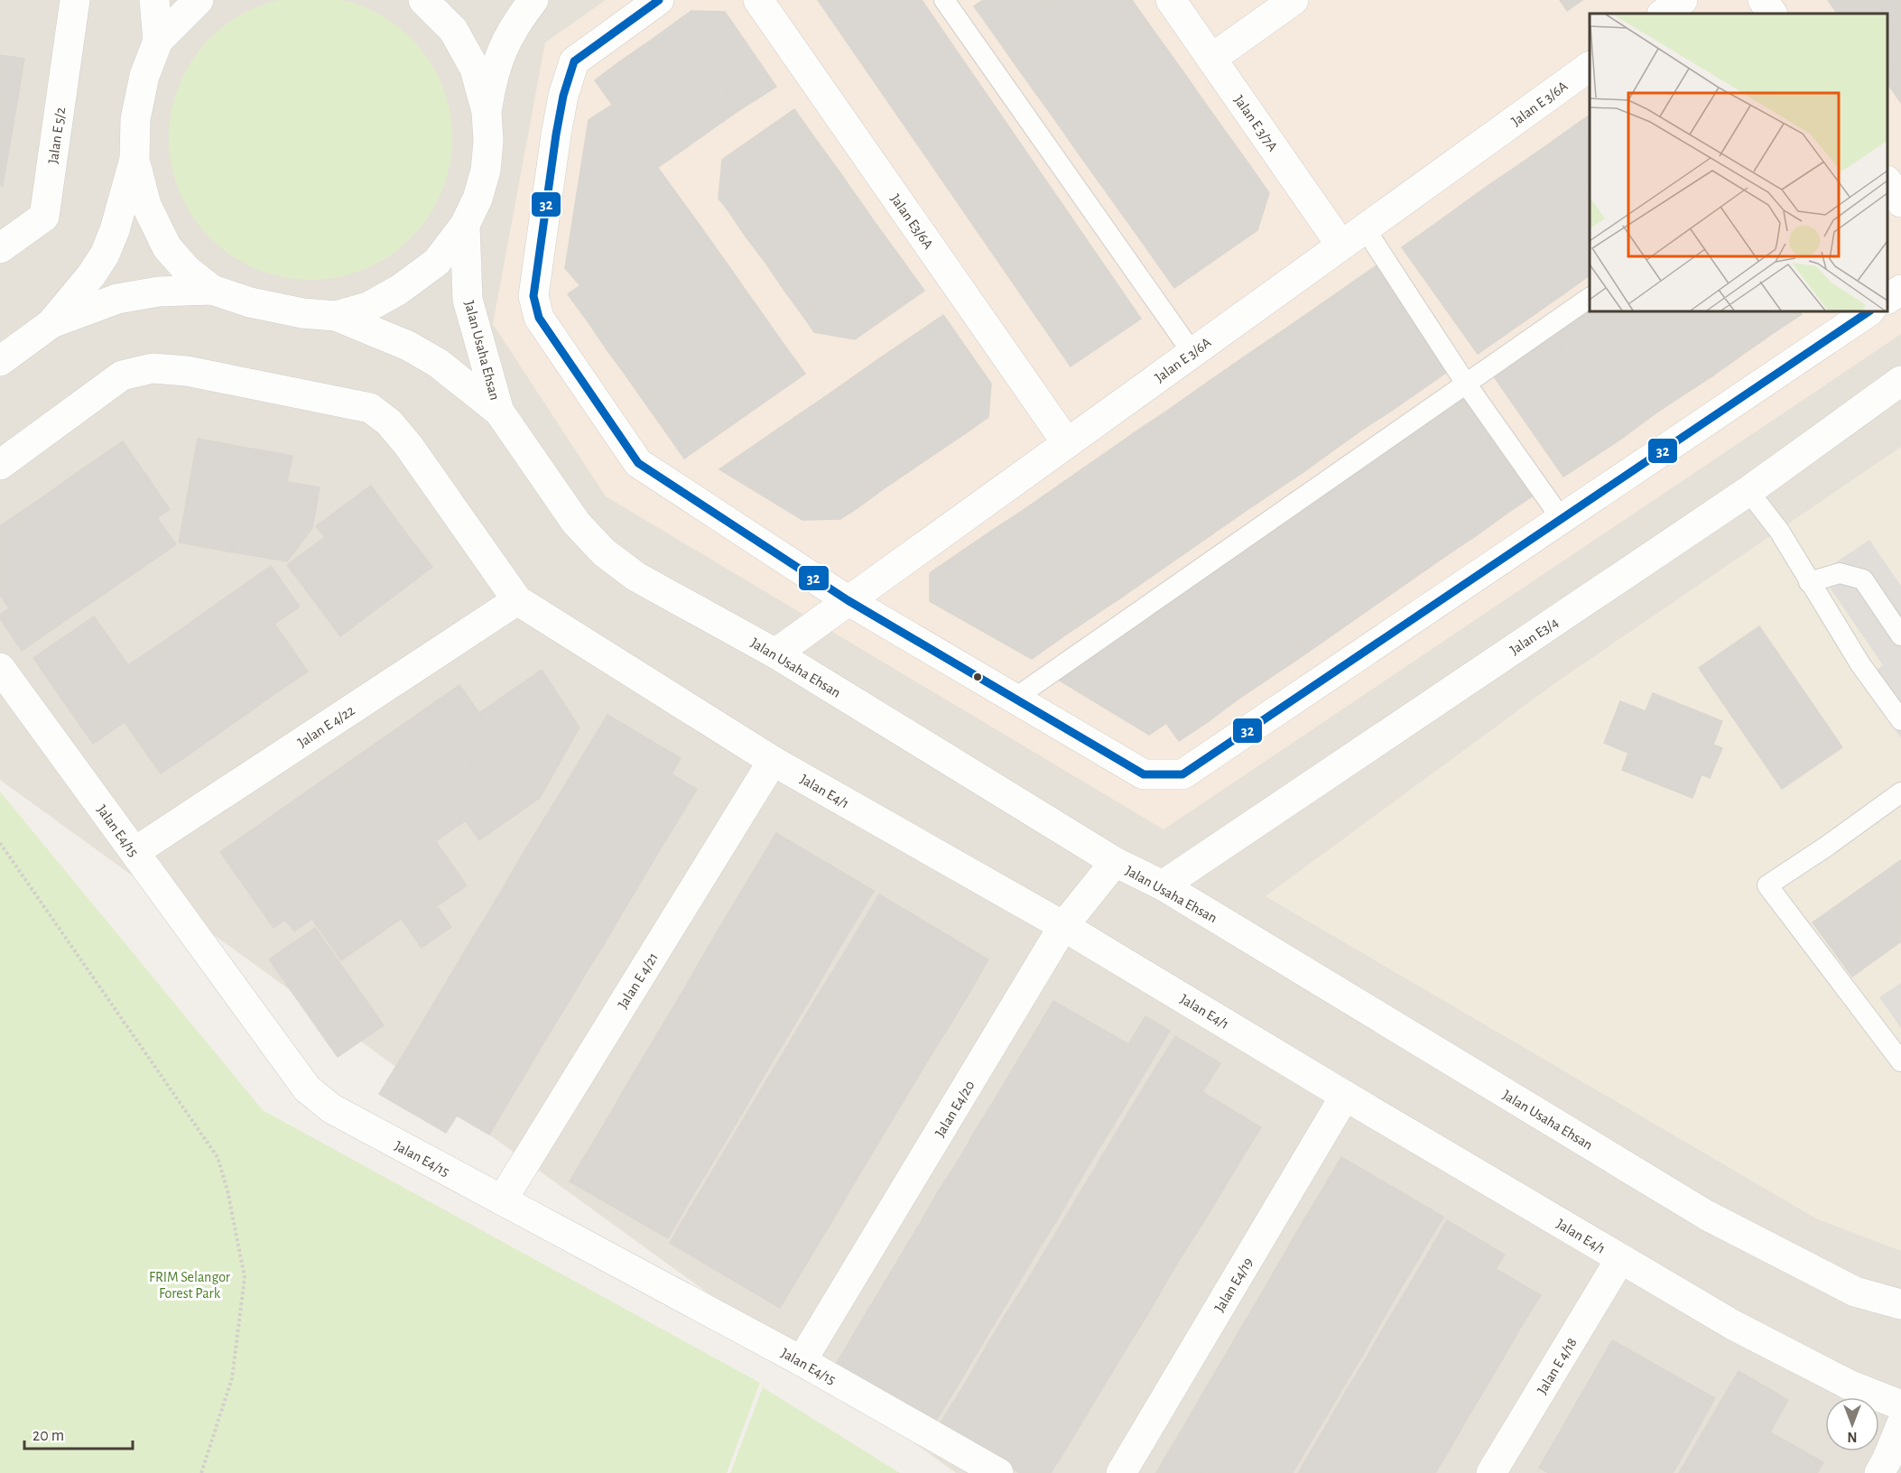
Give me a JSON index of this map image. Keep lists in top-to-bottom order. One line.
{"streets":{"street":["Jalan E 3/6A","Jalan E 3/7A","Jalan E 5/2","Jalan E3/6A","Jalan Usaha Ehsan","Jalan E3/4","Jalan E 4/22","Jalan E4/1","Jalan E4/15","Jalan E 4/21","Jalan E4/20","Jalan E4/19","Jalan E 4/18"]},"crossings":[["Jalan E 3/6A","Jalan E 3/7A"],["Jalan E 3/6A","Jalan E3/6A"],["Jalan E 3/6A","Jalan Usaha Ehsan"],["Jalan Usaha Ehsan","Jalan E3/4"],["Jalan Usaha Ehsan","Jalan E4/20"],["Jalan E 4/22","Jalan E4/1"],["Jalan E 4/22","Jalan E4/15"],["Jalan E4/1","Jalan E 4/21"],["Jalan E4/1","Jalan E4/20"],["Jalan E4/1","Jalan E4/19"],["Jalan E4/1","Jalan E 4/18"],["Jalan E4/15","Jalan E 4/21"],["Jalan E4/15","Jalan E4/20"]],"parks":["FRIM Selangor Forest Park"],"lines":["transit line 32"],"scale_bar":"20 m","north":"bottom"}
